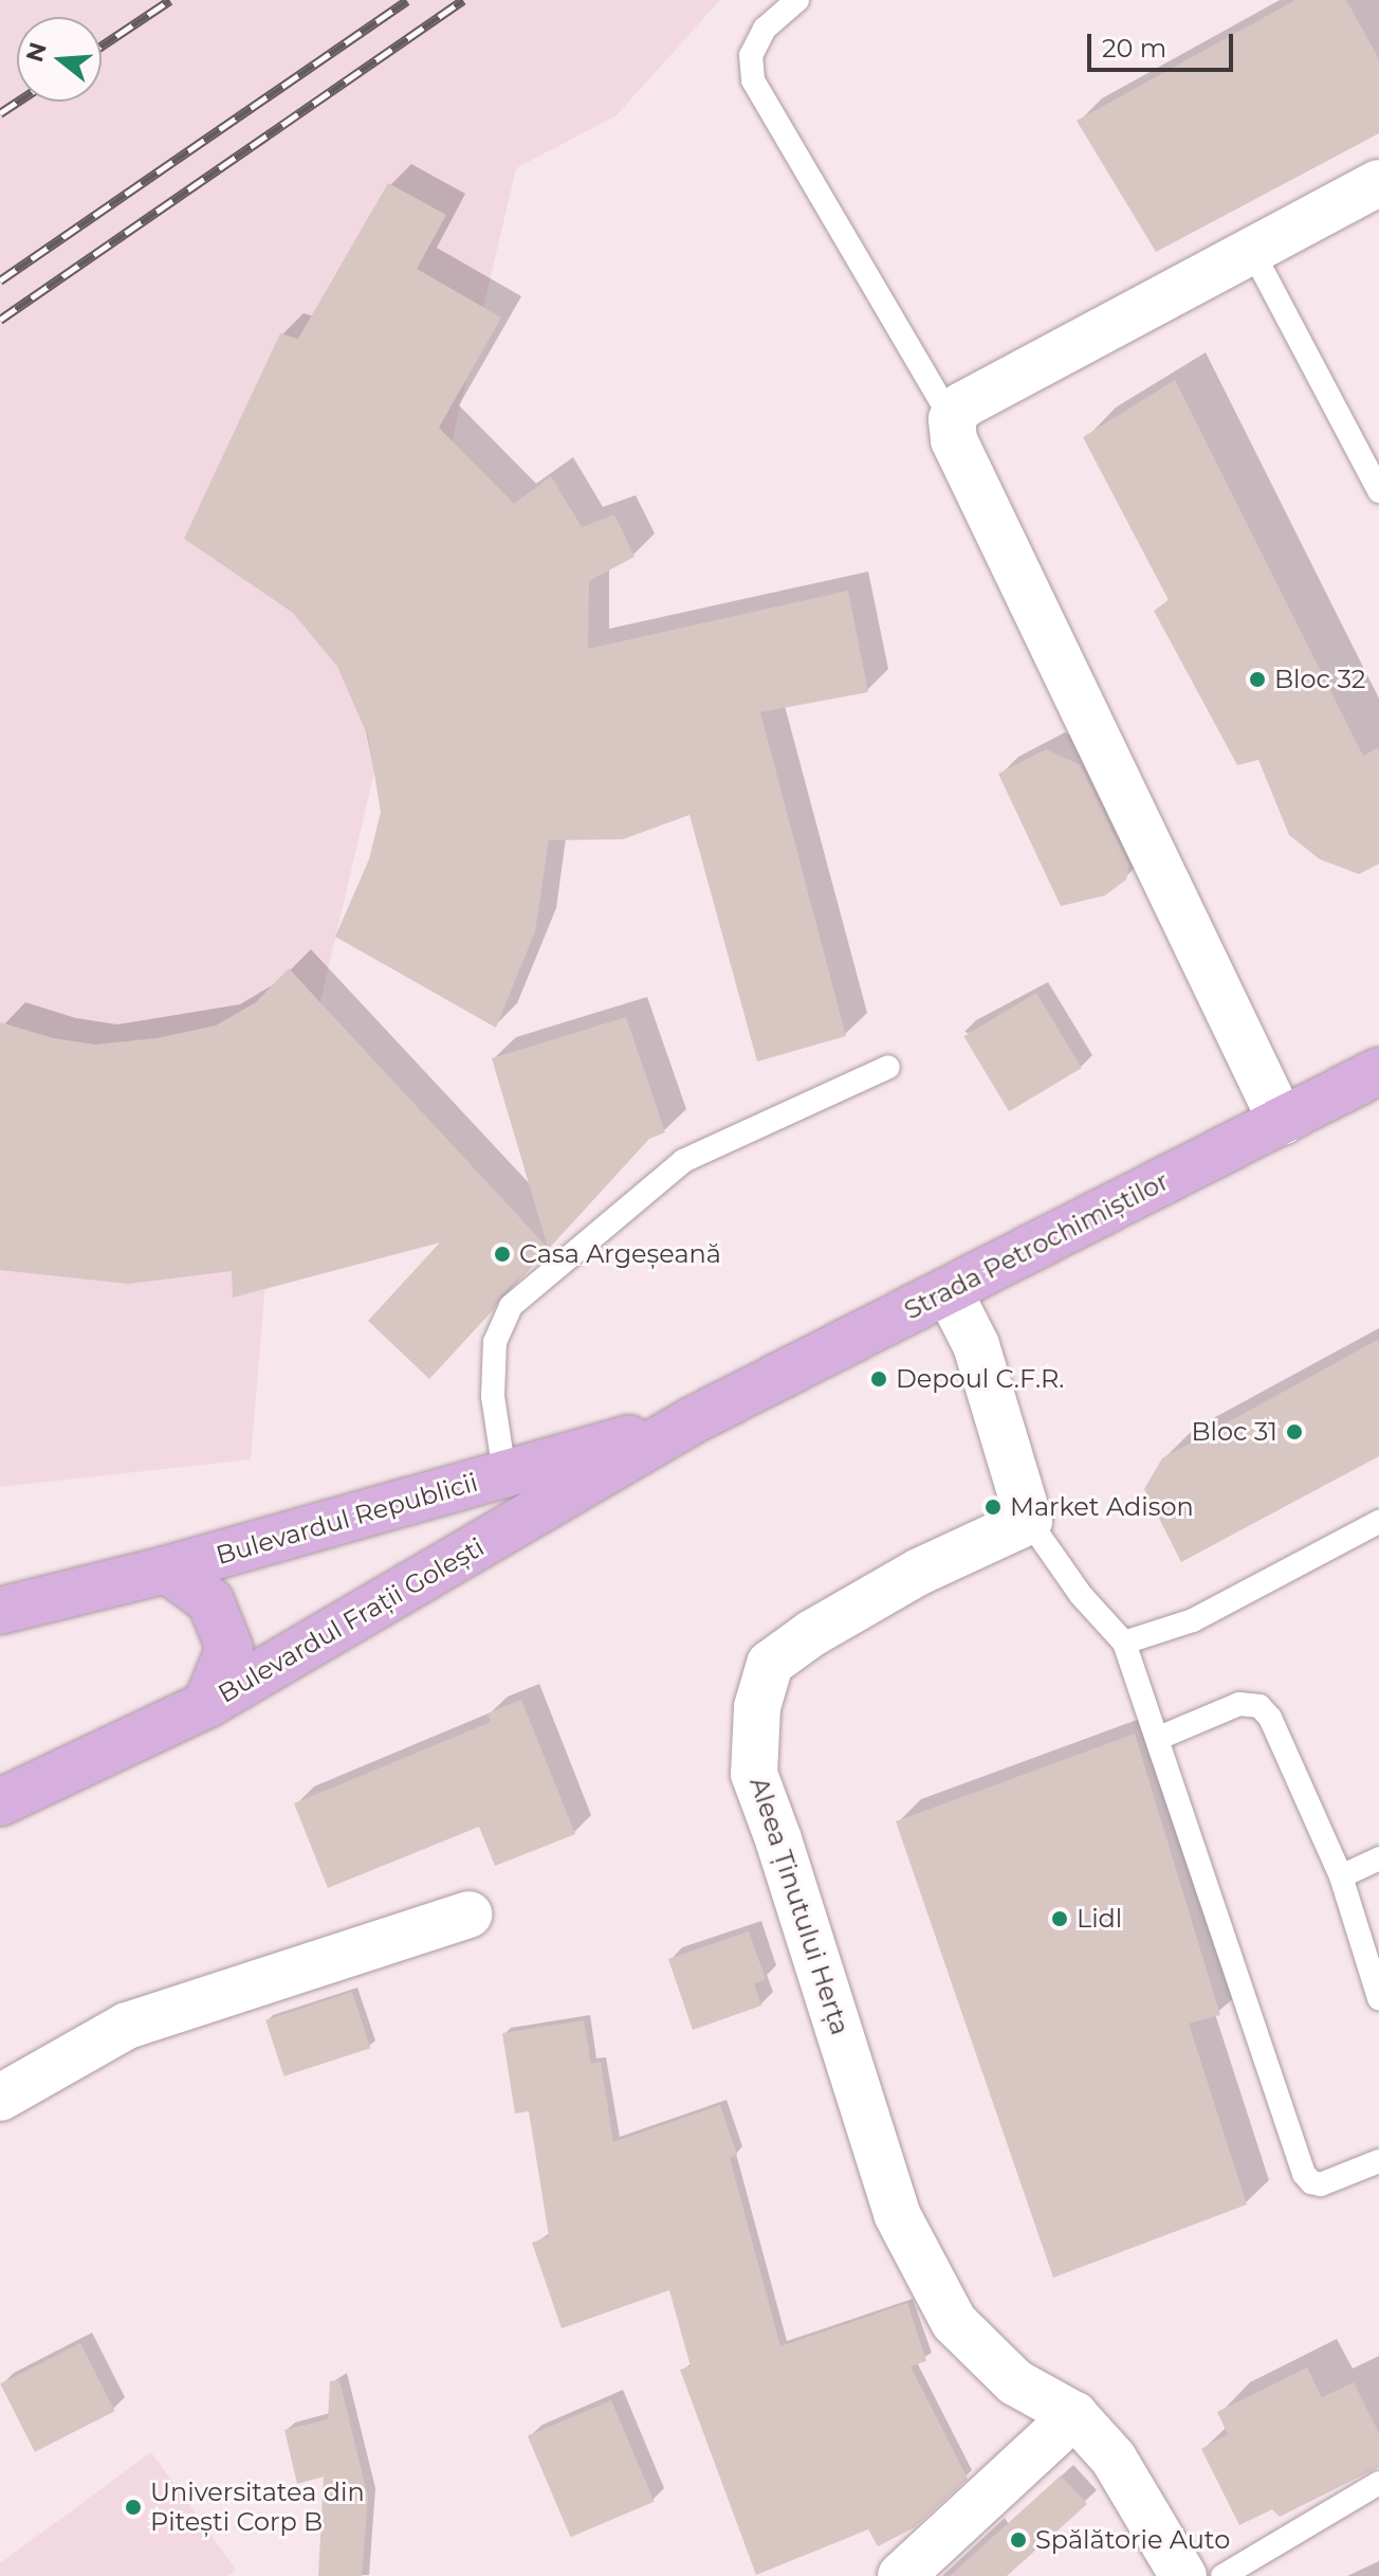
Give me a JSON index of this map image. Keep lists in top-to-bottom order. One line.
{"streets":{"main road":["Strada Petrochimiștilor","Bulevardul Republicii","Bulevardul Frații Golești"],"street":["Aleea Ținutului Herța"]},"crossings":[["Strada Petrochimiștilor","Bulevardul Republicii"],["Strada Petrochimiștilor","Bulevardul Frații Golești"],["Bulevardul Republicii","Bulevardul Frații Golești"]],"places":["Bloc 32","Casa Argeșeană","Depoul C.F.R.","Bloc 31","Market Adison","Lidl","Universitatea din Pitești Corp B","Spălătorie Auto"],"scale_bar":"20 m","north":"left"}
